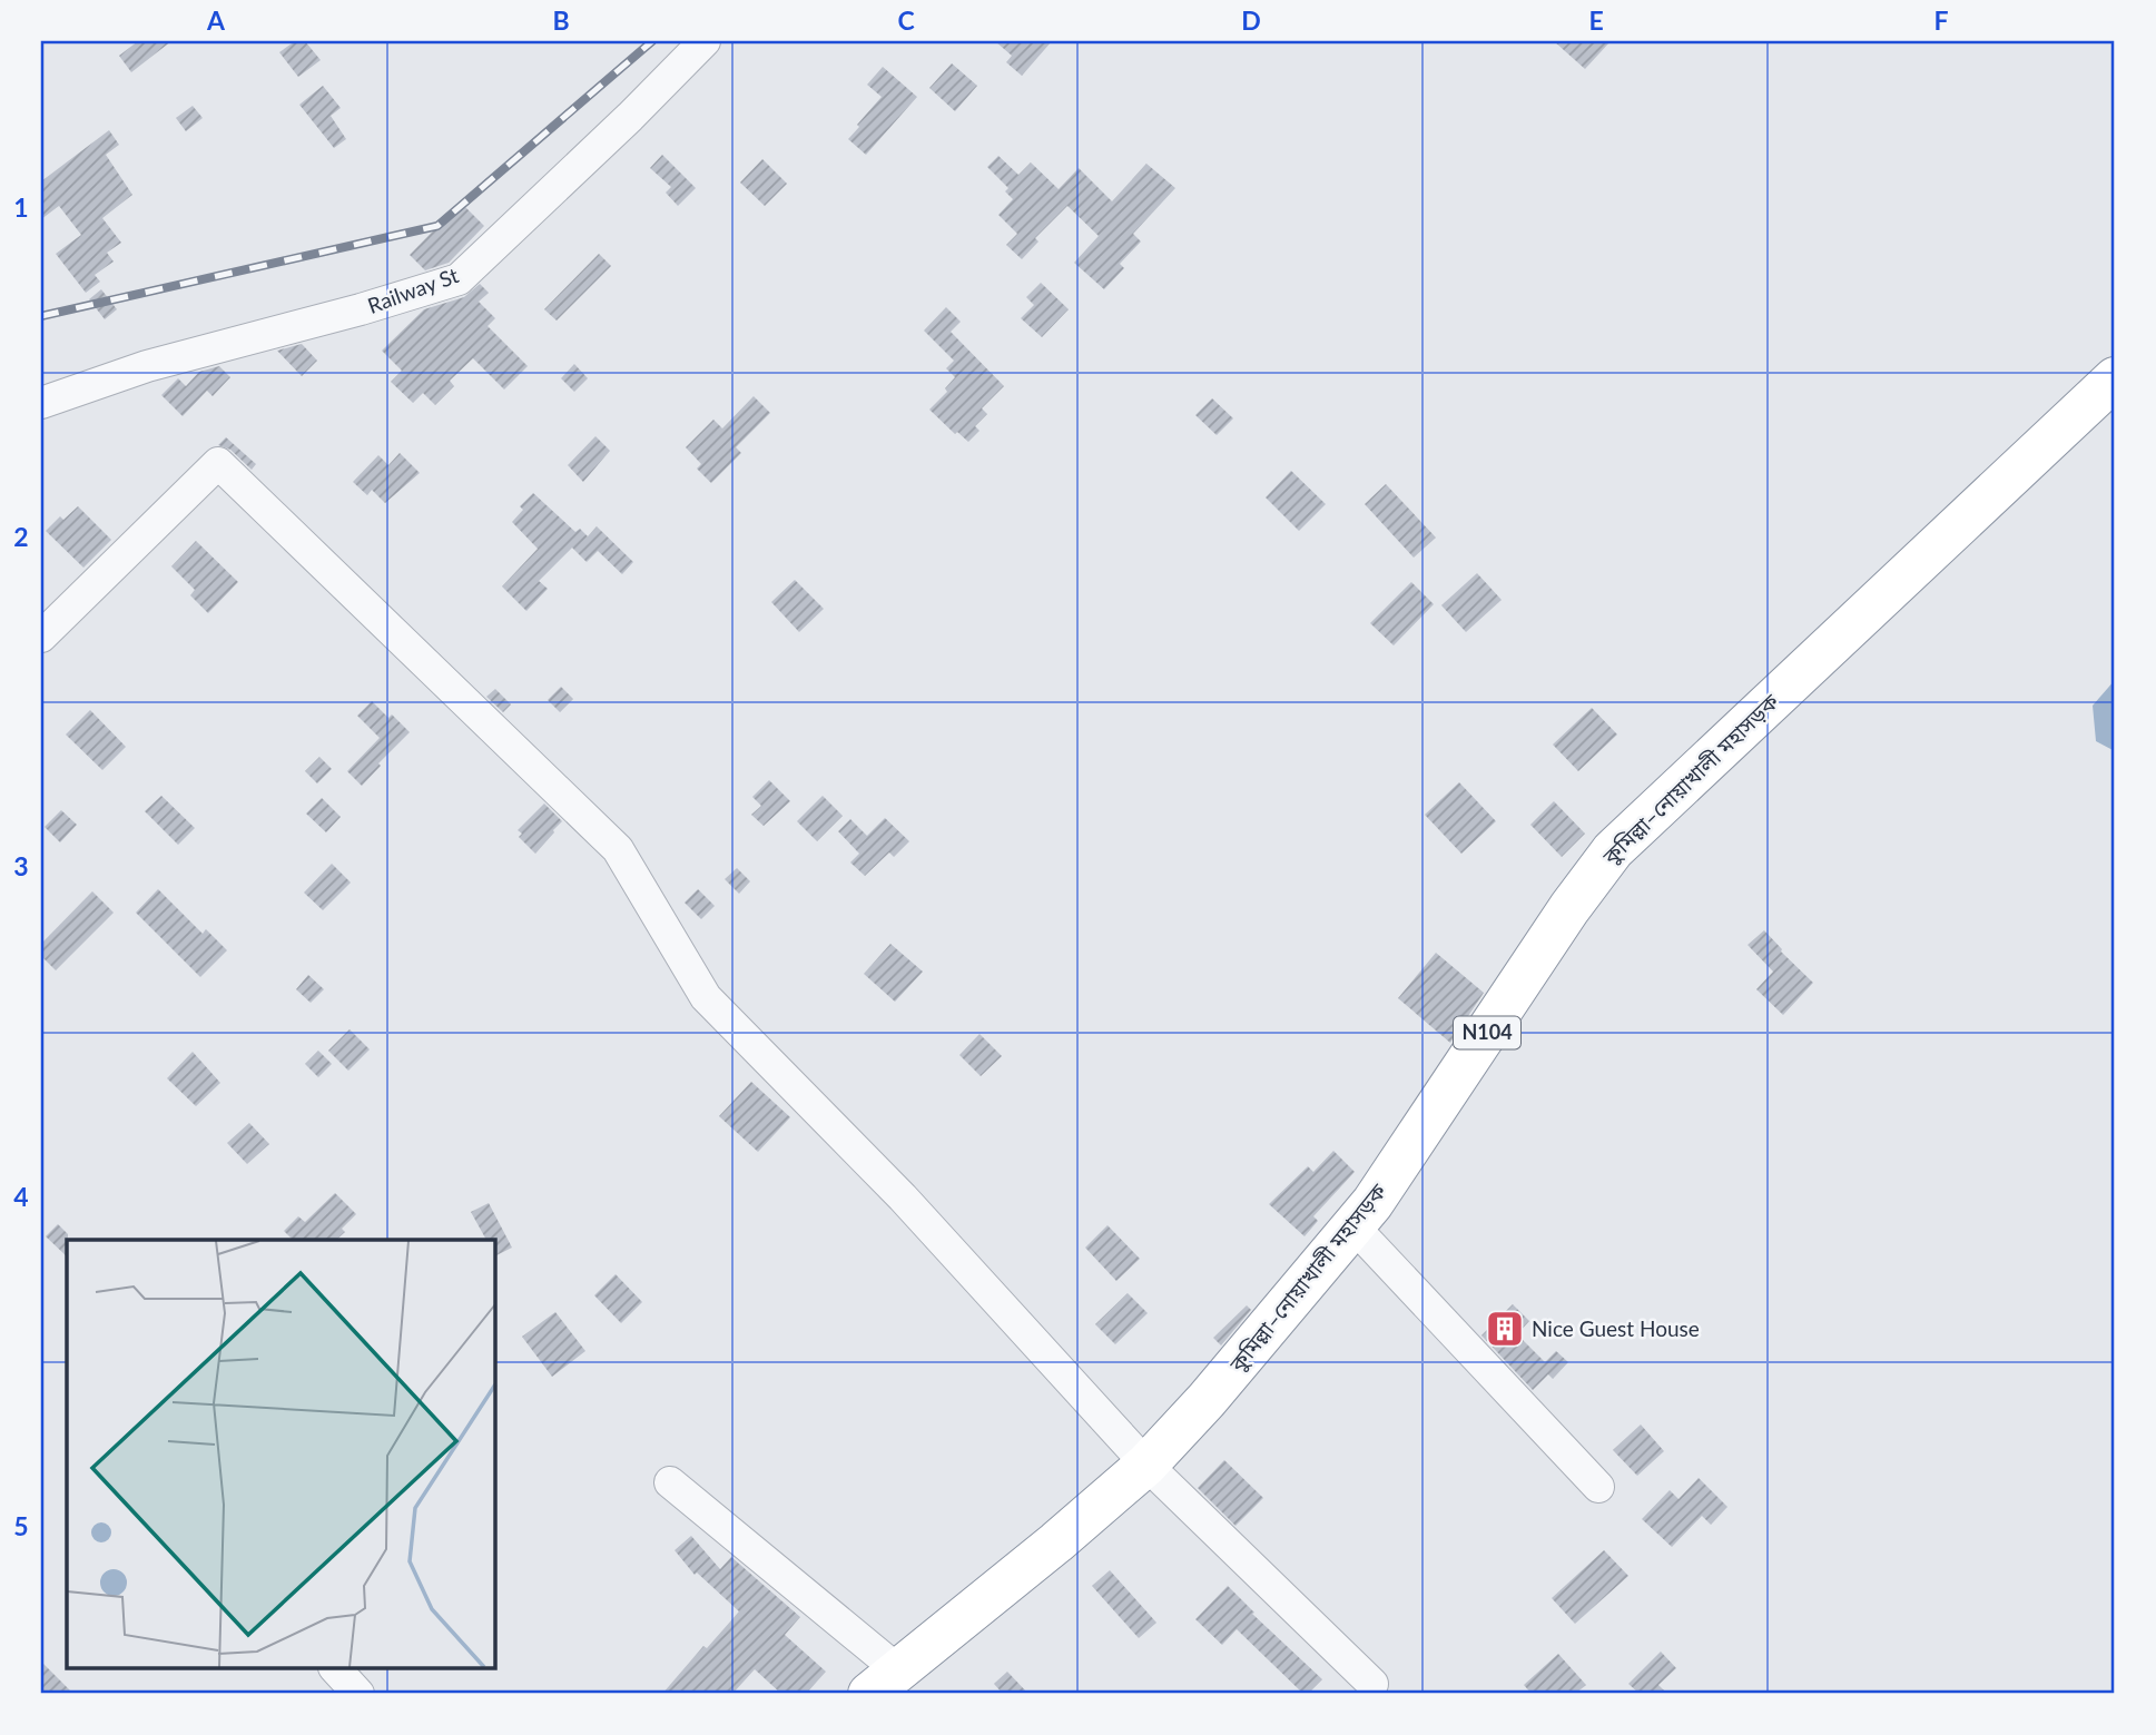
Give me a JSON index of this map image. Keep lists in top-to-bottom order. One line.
{"streets":{"highway":["কুমিল্লা–নোয়াখালী মহাসড়ক","N104"],"street":["Railway St"]},"places":{"building":["Nice Guest House"]},"grid":{"columns":["A","B","C","D","E","F"],"rows":["1","2","3","4","5"]}}
